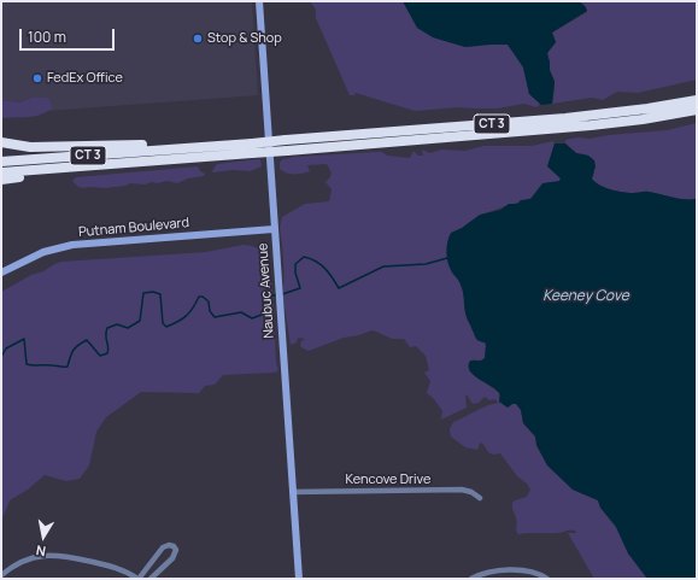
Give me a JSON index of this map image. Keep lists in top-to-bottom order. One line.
{"streets":{"highway":["CT 3"],"main road":["Putnam Boulevard","Naubuc Avenue"],"street":["Kencove Drive"]},"crossings":[["Putnam Boulevard","Naubuc Avenue"],["Naubuc Avenue","Kencove Drive"]],"water":["Keeney Cove"],"places":["Stop & Shop","FedEx Office"],"scale_bar":"100 m","north":"bottom"}
